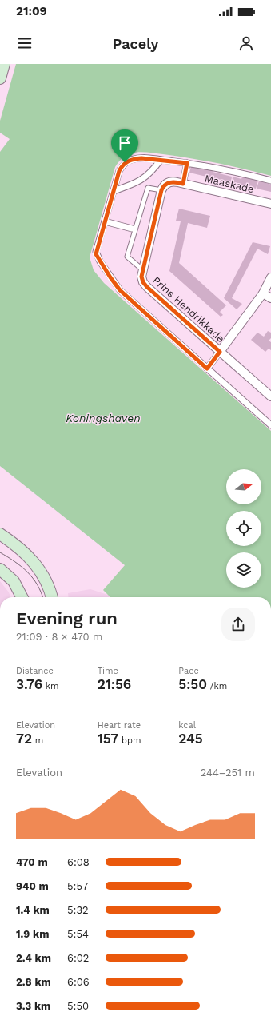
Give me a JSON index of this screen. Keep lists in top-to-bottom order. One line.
{"streets":{"street":["Maaskade","Prins Hendrikkade"]},"water":["Koningshaven"],"north":"right","page":{"status":"21:09","header":"Pacely","heading":["Evening run","21:09 · 8 × 470 m"],"stats":[["Distance","3.76 km"],["Time","21:56"],["Pace","5:50 /km"],["Elevation","72 m"],["Heart rate","157 bpm"],["kcal","245"]],"chart":["Elevation","244–251 m"],"list":[{"name":"470 m","note":"6:08"},{"name":"940 m","note":"5:57"},{"name":"1.4 km","note":"5:32"},{"name":"1.9 km","note":"5:54"},{"name":"2.4 km","note":"6:02"},{"name":"2.8 km","note":"6:06"},{"name":"3.3 km","note":"5:50"}]}}
